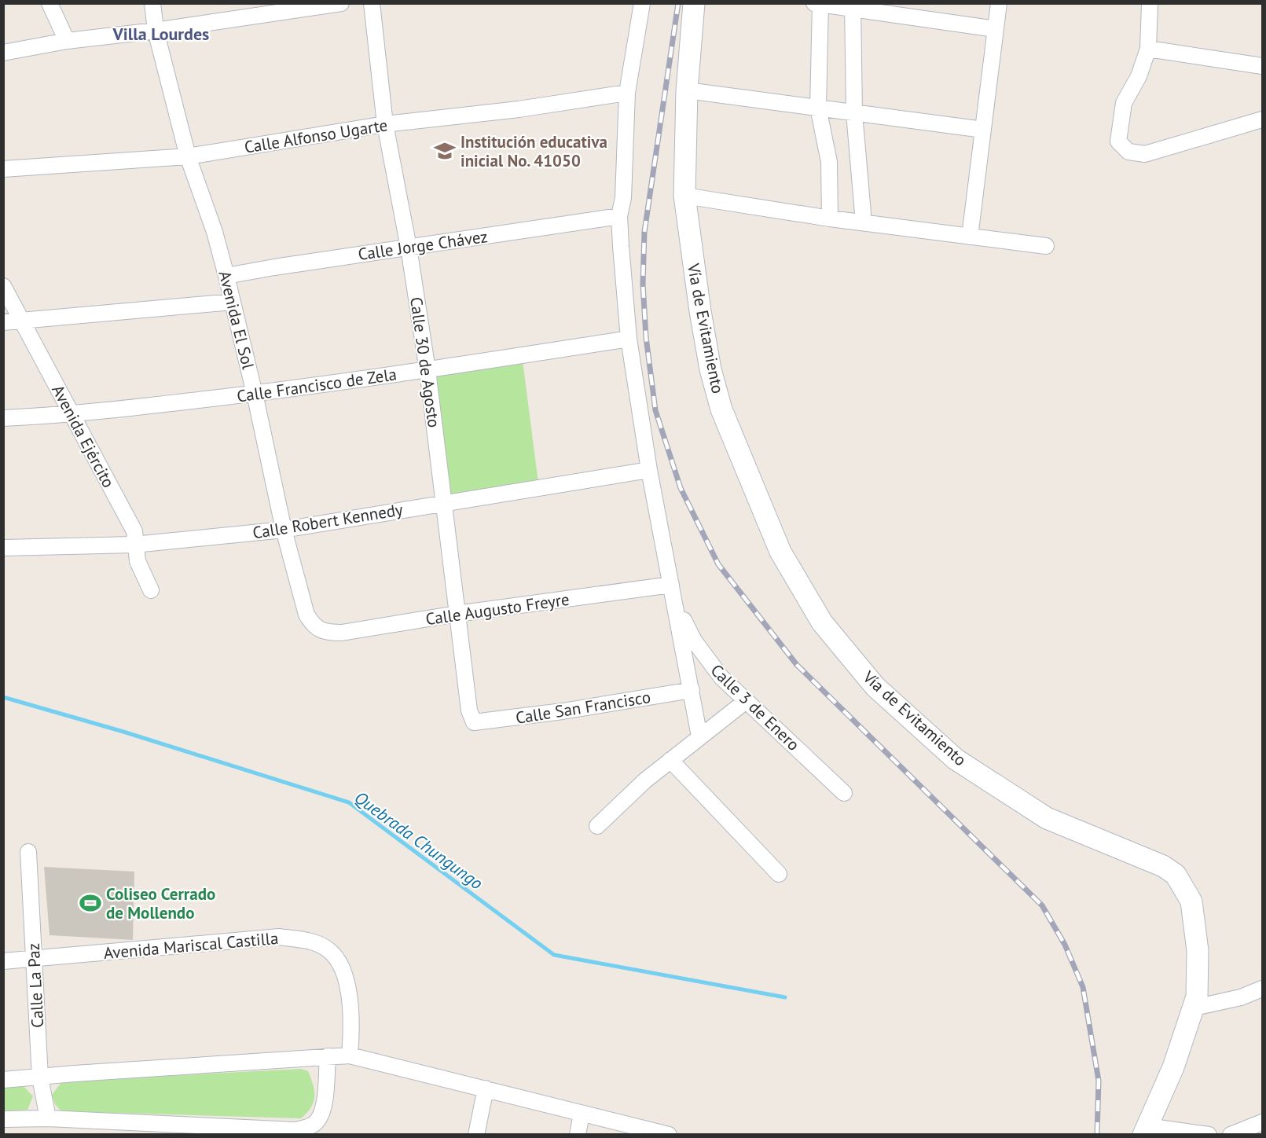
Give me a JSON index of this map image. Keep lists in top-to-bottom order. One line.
{"streets":{"main road":["Vía de Evitamiento"],"street":["Calle Alfonso Ugarte","Calle Jorge Chávez","Avenida El Sol","Calle 30 de Agosto","Calle Francisco de Zela","Avenida Ejército","Calle Robert Kennedy","Calle Augusto Freyre","Calle San Francisco","Calle 3 de Enero","Avenida Mariscal Castilla","Calle La Paz"]},"crossings":[["Calle Alfonso Ugarte","Avenida El Sol"],["Calle Alfonso Ugarte","Calle 30 de Agosto"],["Calle Jorge Chávez","Avenida El Sol"],["Calle Jorge Chávez","Calle 30 de Agosto"],["Avenida El Sol","Calle Francisco de Zela"],["Avenida El Sol","Calle Robert Kennedy"],["Avenida El Sol","Calle Augusto Freyre"],["Calle 30 de Agosto","Calle Francisco de Zela"],["Calle 30 de Agosto","Calle Robert Kennedy"],["Calle 30 de Agosto","Calle Augusto Freyre"],["Calle 30 de Agosto","Calle San Francisco"],["Calle Francisco de Zela","Avenida Ejército"],["Avenida Ejército","Calle Robert Kennedy"],["Calle Augusto Freyre","Calle 3 de Enero"],["Avenida Mariscal Castilla","Calle La Paz"]],"districts":["Villa Lourdes"],"water":["Quebrada Chungungo"],"places":{"school or university":["Institución educativa inicial No. 41050"],"sports":["Coliseo Cerrado de Mollendo"]}}
